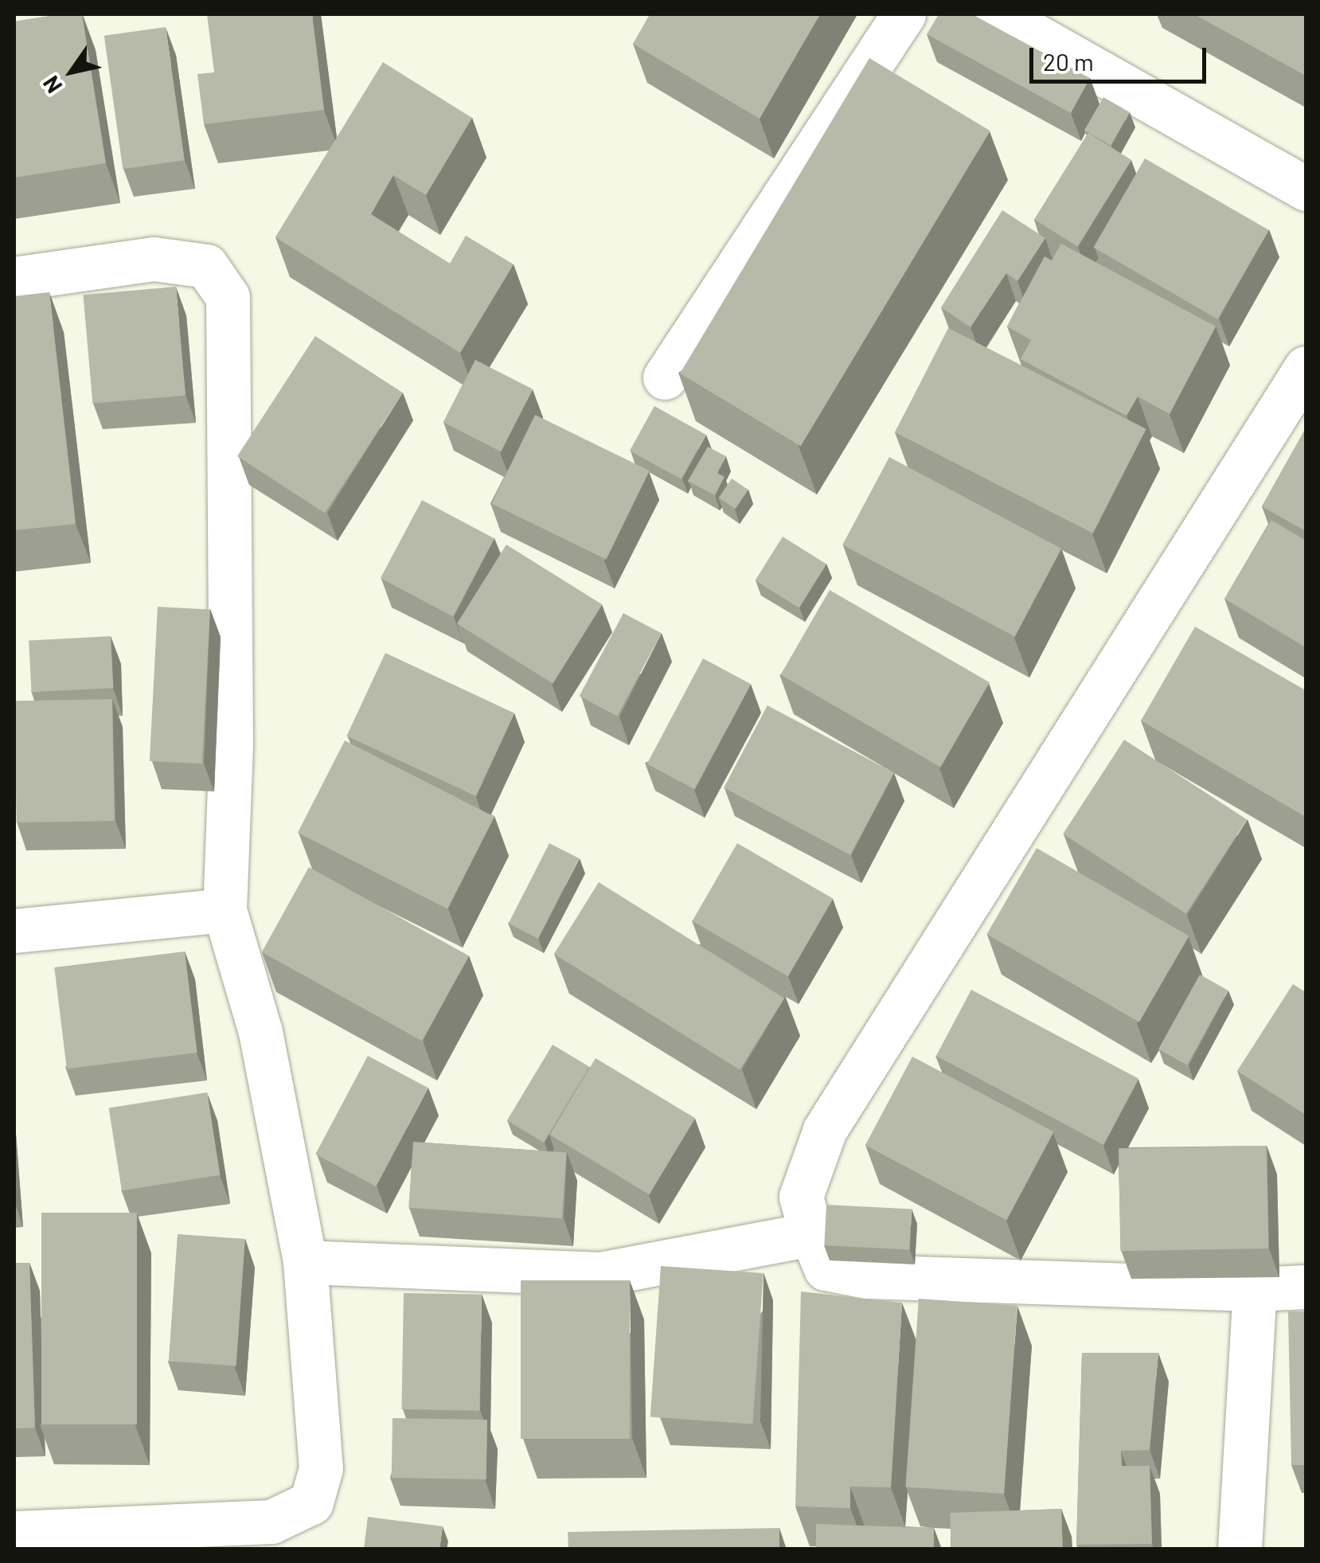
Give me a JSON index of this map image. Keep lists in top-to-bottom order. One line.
{"scale_bar":"20 m","north":"bottom left"}
